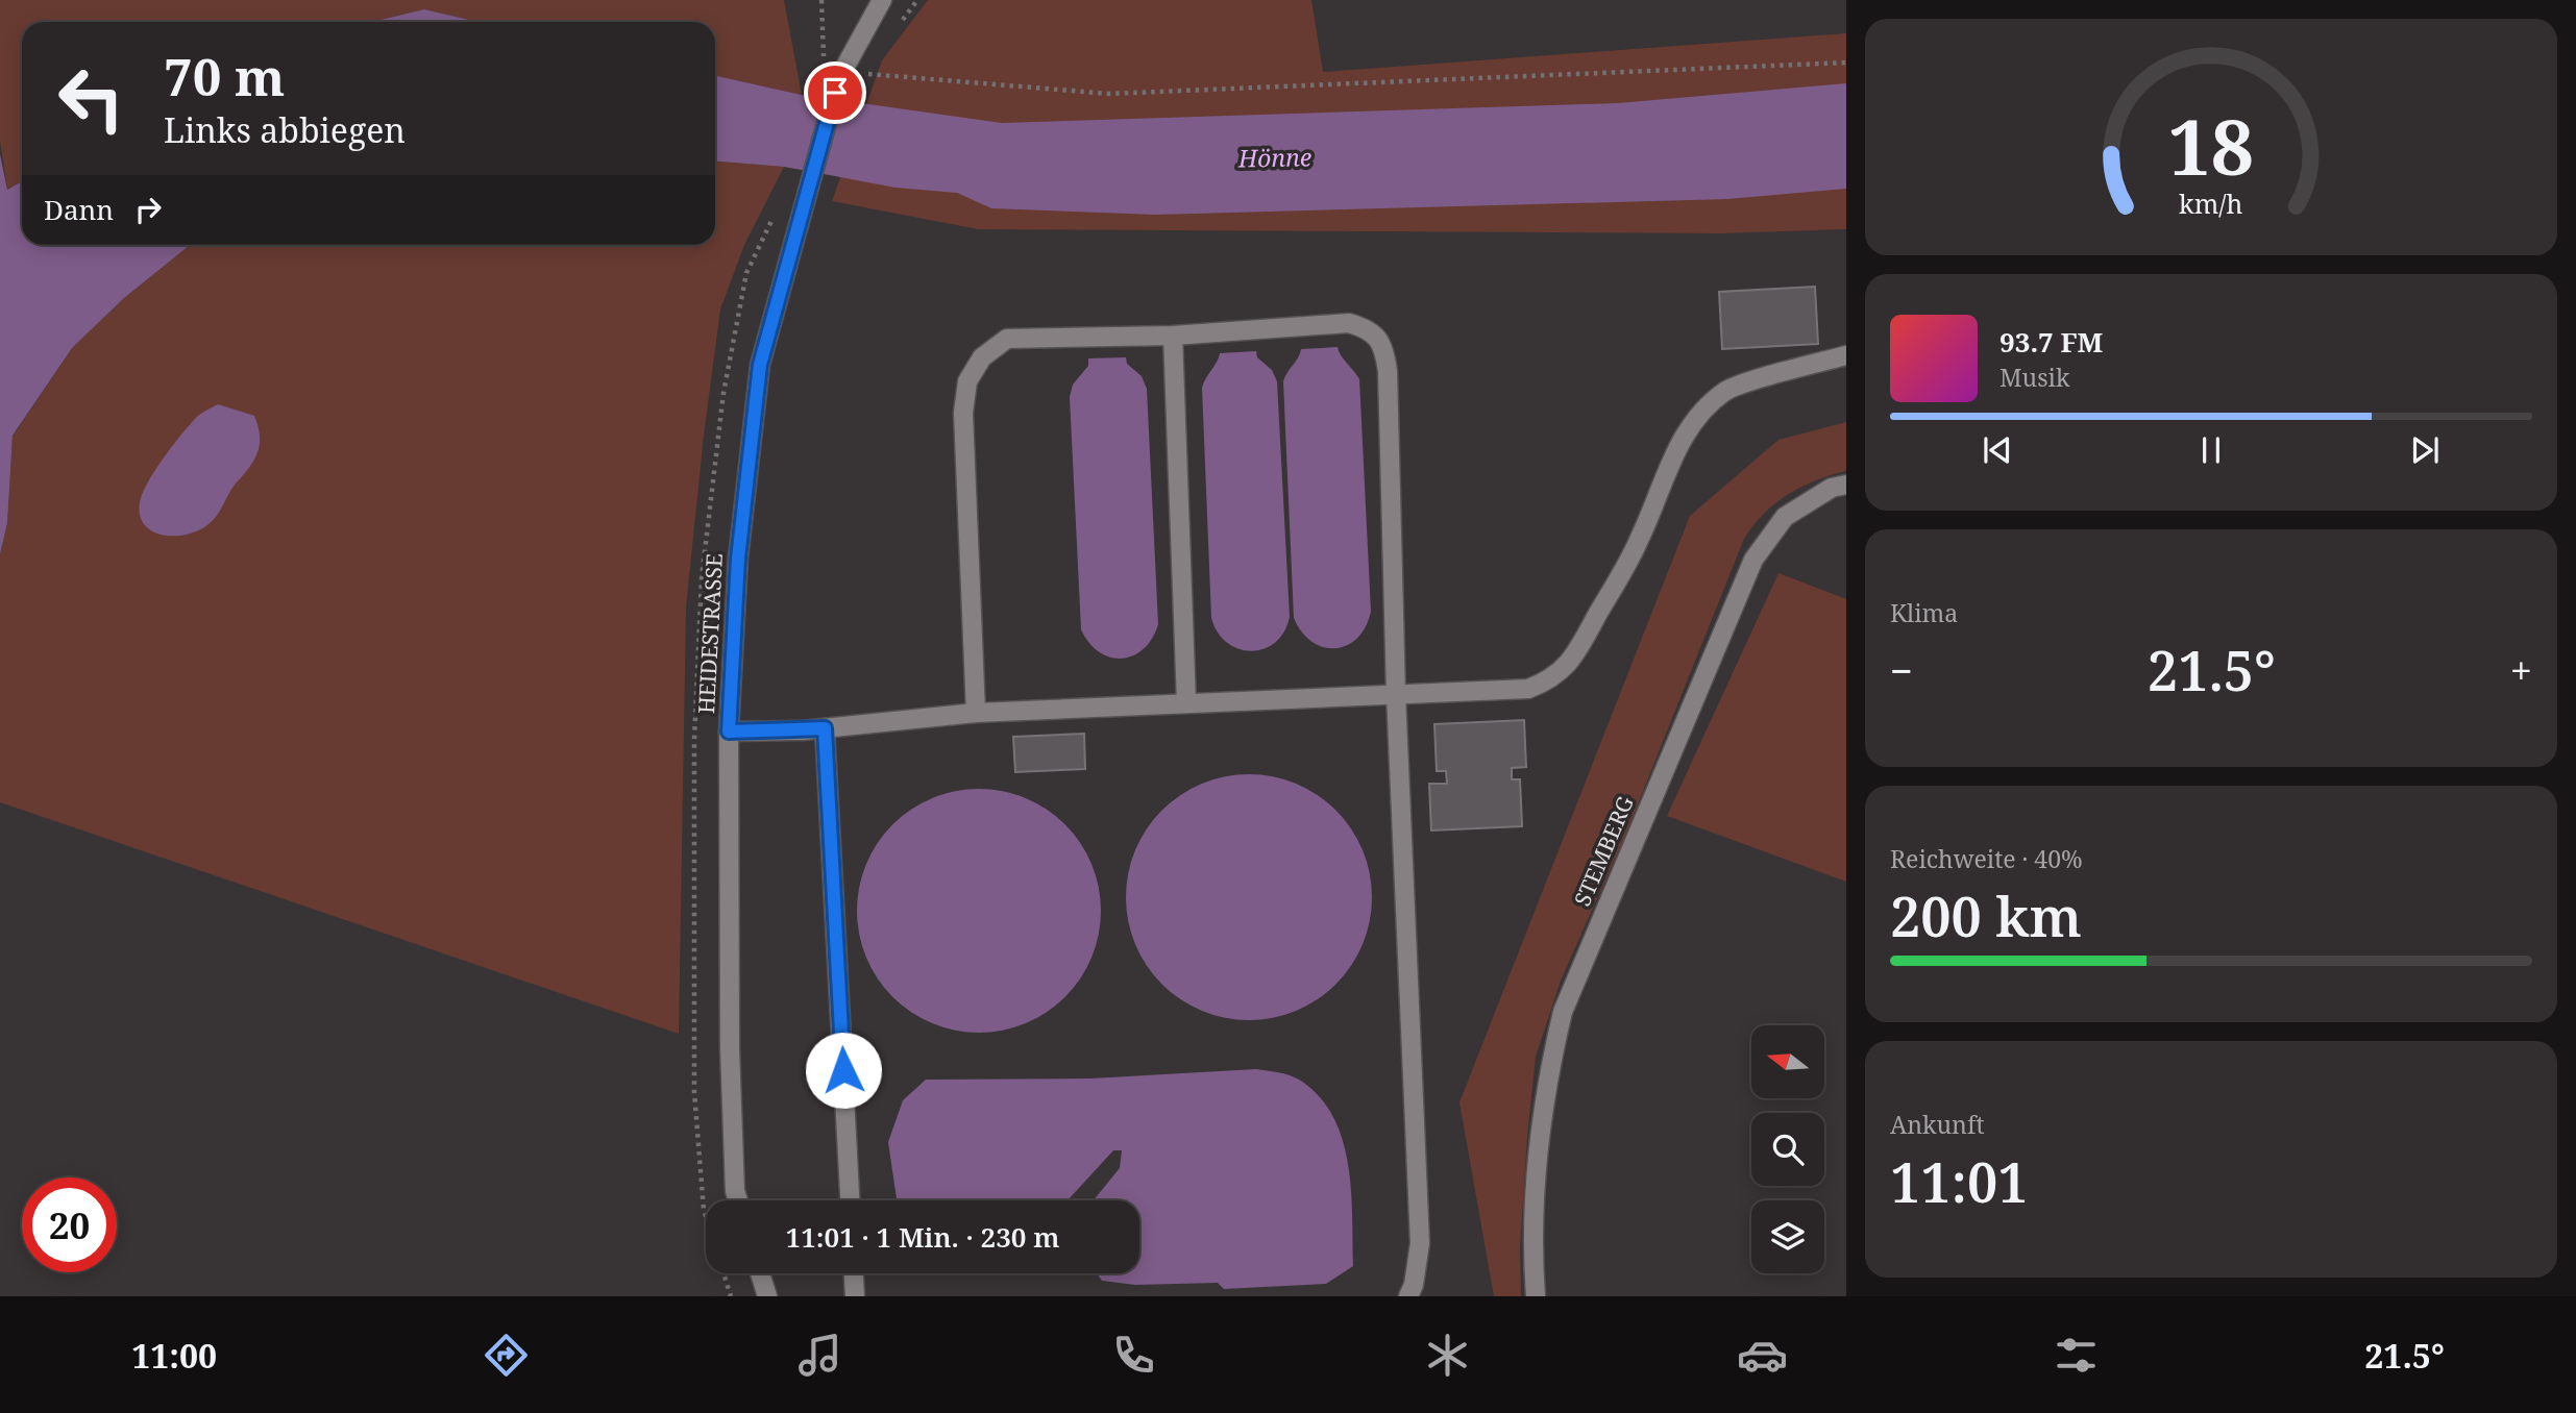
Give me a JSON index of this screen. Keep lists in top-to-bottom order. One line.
{"streets":{"street":["HEIDESTRASSE","STEMBERG"]},"water":["Hönne"],"north":"left","page":{"turn":["70 m","Links abbiegen"],"then":"Dann","song":["93.7 FM","Musik"],"tile":["Klima",["Reichweite · 40%","200 km"],["Ankunft","11:01"]],"heat":["−","21.5°","+"],"limit":"20","trip":"11:01 · 1 Min. · 230 m","tabs":["11:00","21.5°"],"gauge":["18","km/h"]}}
